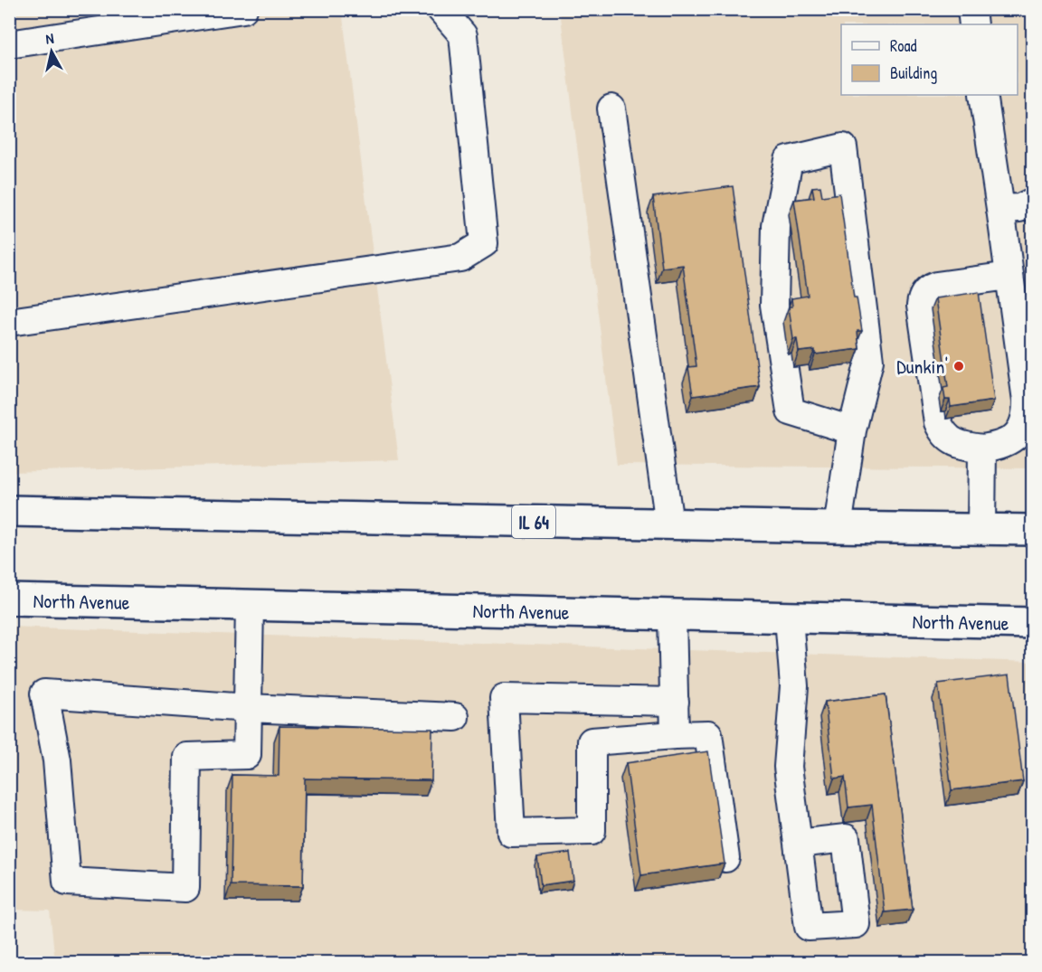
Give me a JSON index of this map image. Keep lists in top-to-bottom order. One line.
{"streets":{"main road":["IL 64","North Avenue"]},"places":["Dunkin'"],"legend":["Road","Building"],"north":"top"}
